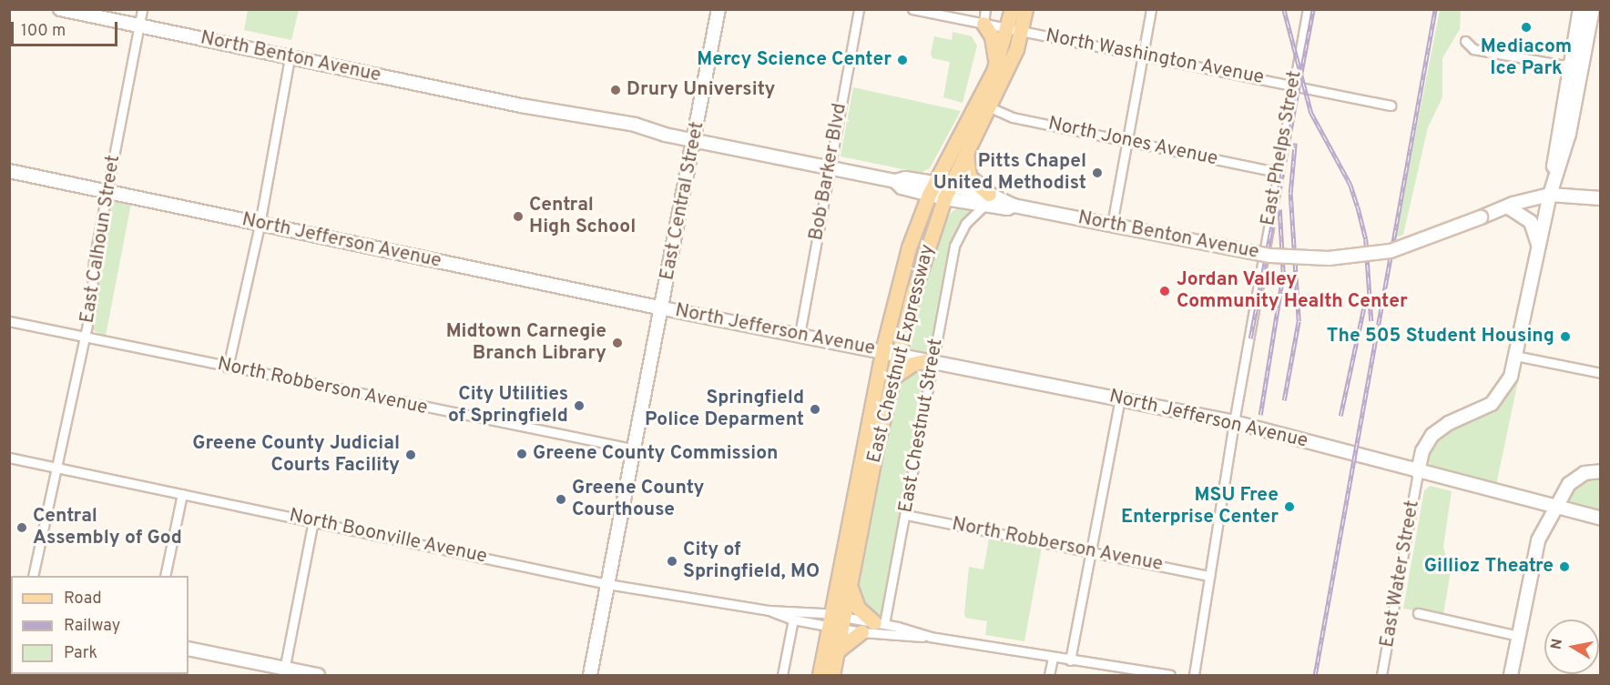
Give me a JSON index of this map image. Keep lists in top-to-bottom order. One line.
{"streets":{"main road":["North Benton Avenue","East Central Street","North Jefferson Avenue","East Chestnut Expressway"],"street":["North Washington Avenue","North Jones Avenue","East Phelps Street","Bob Barker Blvd","East Calhoun Street","North Robberson Avenue","East Chestnut Street","North Boonville Avenue","East Water Street"]},"crossings":[["North Benton Avenue","Bob Barker Blvd"],["North Benton Avenue","East Central Street"],["North Benton Avenue","East Calhoun Street"],["North Benton Avenue","East Chestnut Expressway"],["North Benton Avenue","East Chestnut Street"],["North Washington Avenue","East Phelps Street"],["North Washington Avenue","East Chestnut Expressway"],["North Jones Avenue","East Phelps Street"],["North Jones Avenue","East Chestnut Expressway"],["East Phelps Street","North Jefferson Avenue"],["East Phelps Street","North Robberson Avenue"],["Bob Barker Blvd","North Jefferson Avenue"],["East Central Street","North Jefferson Avenue"],["East Central Street","North Robberson Avenue"],["East Central Street","North Boonville Avenue"],["East Calhoun Street","North Jefferson Avenue"],["East Calhoun Street","North Robberson Avenue"],["East Calhoun Street","North Boonville Avenue"],["North Jefferson Avenue","East Chestnut Expressway"],["North Jefferson Avenue","East Chestnut Street"],["North Jefferson Avenue","East Water Street"],["East Chestnut Expressway","North Boonville Avenue"],["North Robberson Avenue","East Chestnut Street"],["East Chestnut Street","North Boonville Avenue"]],"places":["Mediacom Ice Park","Mercy Science Center","Drury University","Pitts Chapel United Methodist","Central High School","Jordan Valley Community Health Center","The 505 Student Housing","Midtown Carnegie Branch Library","City Utilities of Springfield","Springfield Police Deparment","Greene County Commission","Greene County Judicial Courts Facility","Greene County Courthouse","MSU Free Enterprise Center","Central Assembly of God","City of Springfield, MO","Gillioz Theatre"],"legend":["Road","Railway","Park"],"scale_bar":"100 m","north":"left"}
